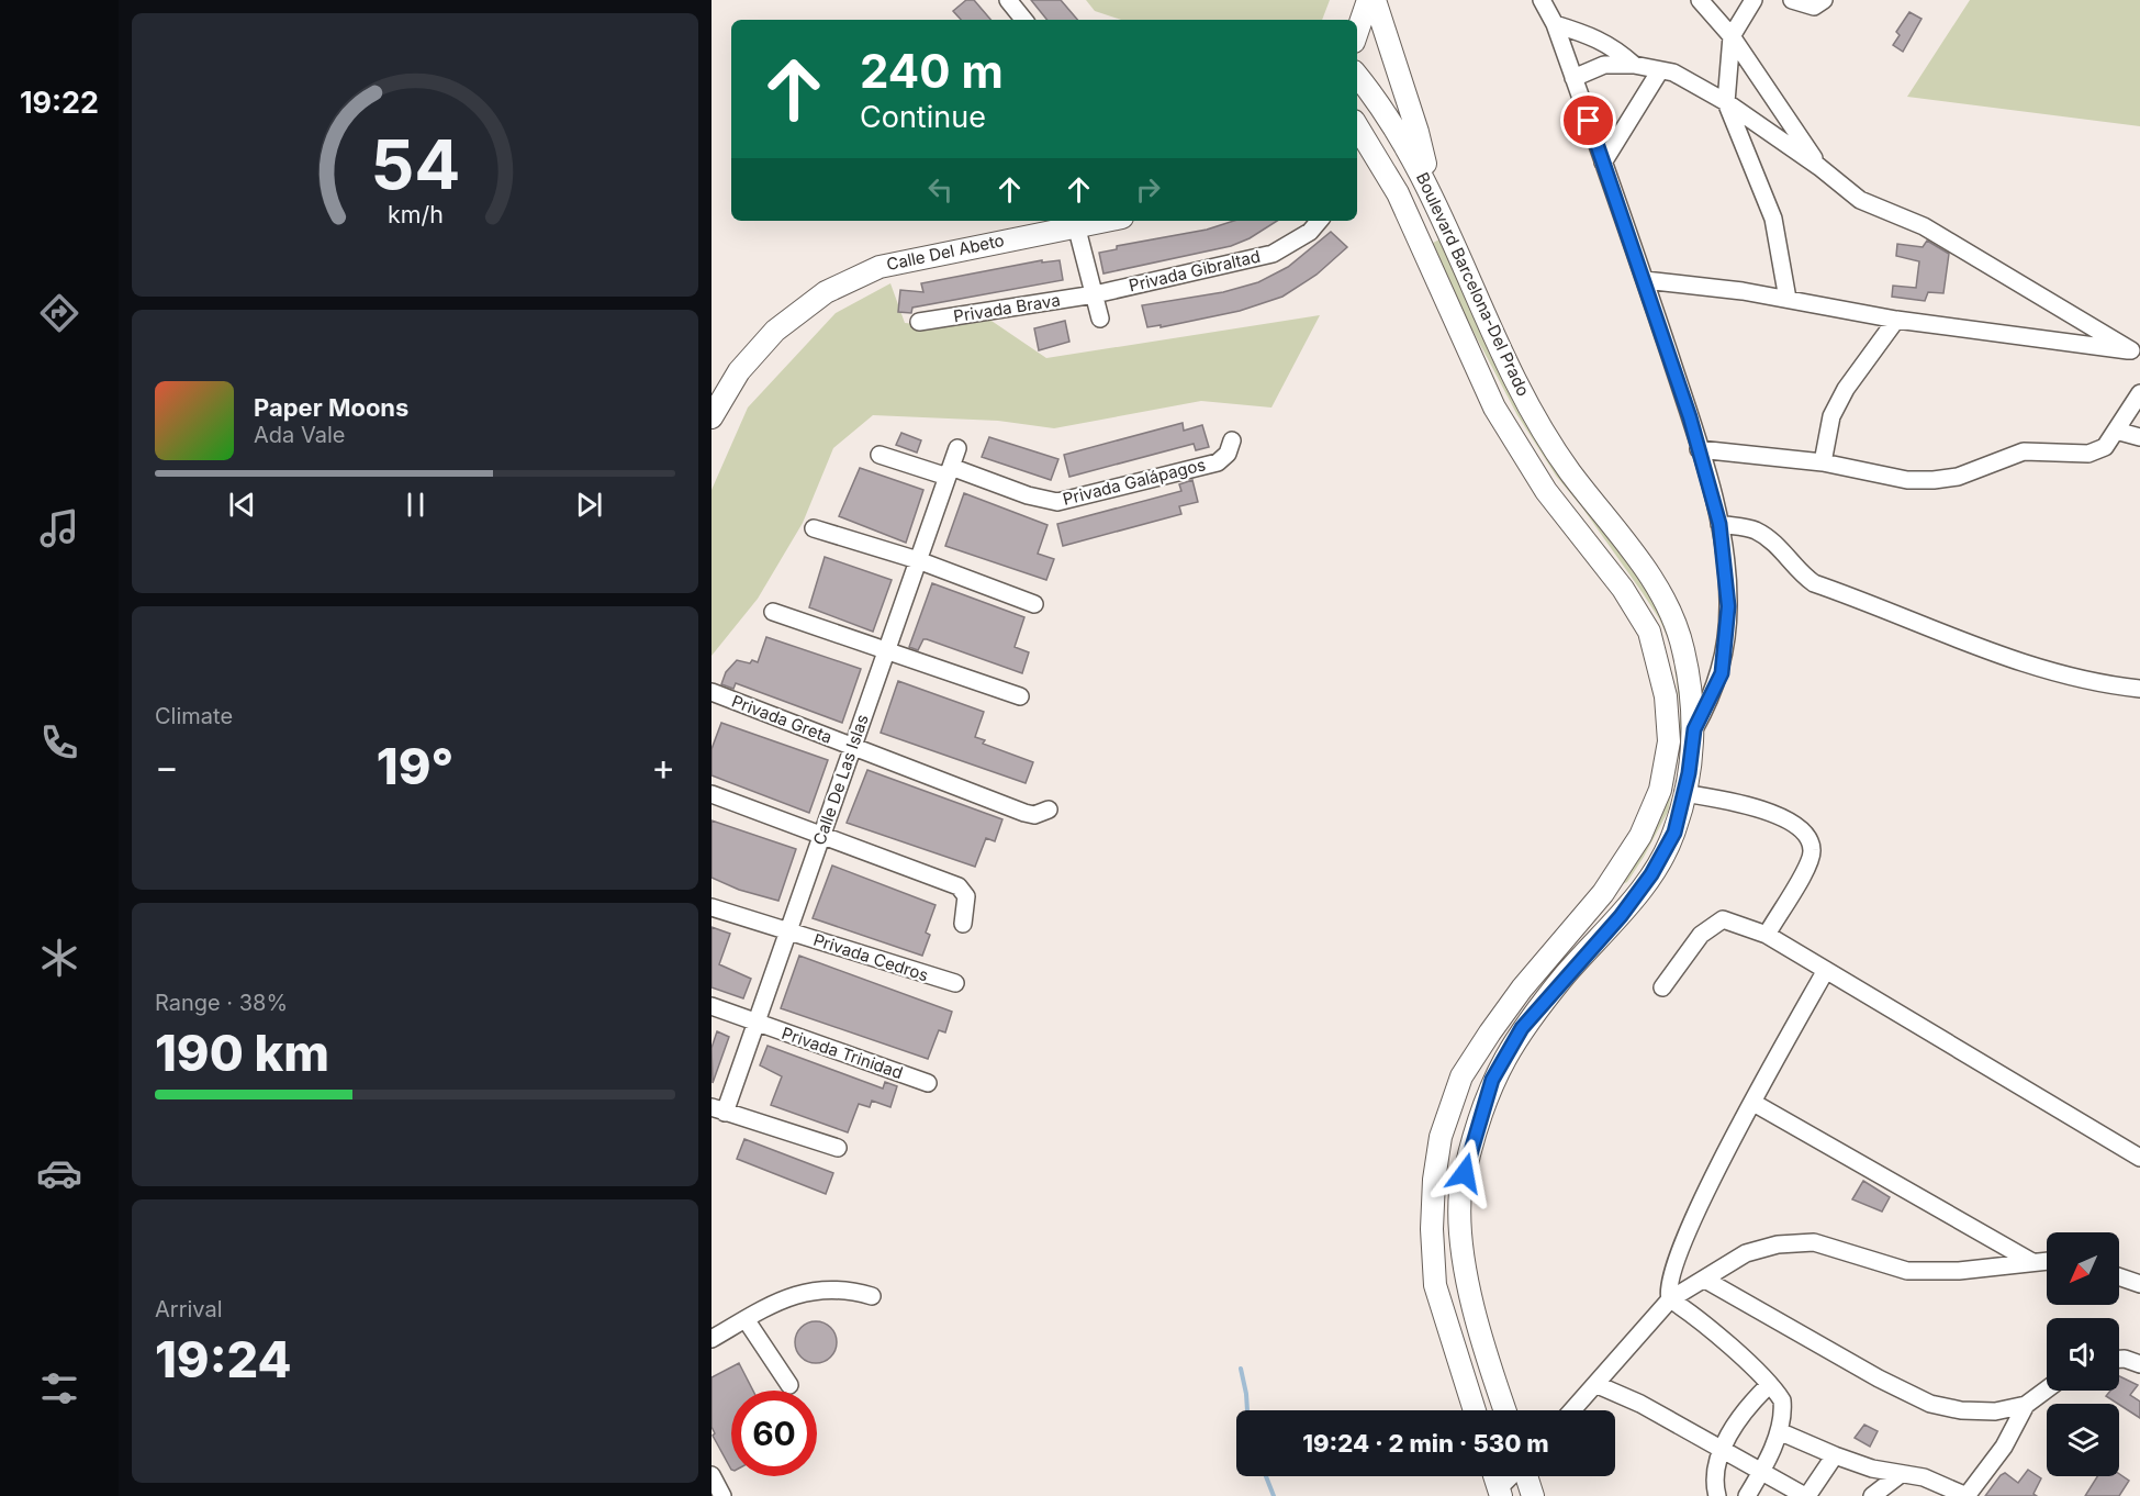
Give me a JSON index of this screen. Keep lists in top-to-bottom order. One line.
{"streets":{"main road":["Calle Del Abeto","Boulevard Barcelona-Del Prado"],"street":["Privada Gibraltad","Privada Brava","Privada Galápagos","Privada Greta","Calle De Las Islas","Privada Cedros","Privada Trinidad"]},"crossings":[["Privada Gibraltad","Privada Brava"],["Privada Galápagos","Calle De Las Islas"],["Privada Greta","Calle De Las Islas"],["Calle De Las Islas","Privada Cedros"],["Calle De Las Islas","Privada Trinidad"]],"north":"bottom left","page":{"tabs":"19:22","turn":["240 m","Continue"],"song":["Paper Moons","Ada Vale"],"tile":["Climate",["Range · 38%","190 km"],["Arrival","19:24"]],"heat":["−","19°","+"],"limit":"60","trip":"19:24 · 2 min · 530 m","gauge":["54","km/h"]}}
